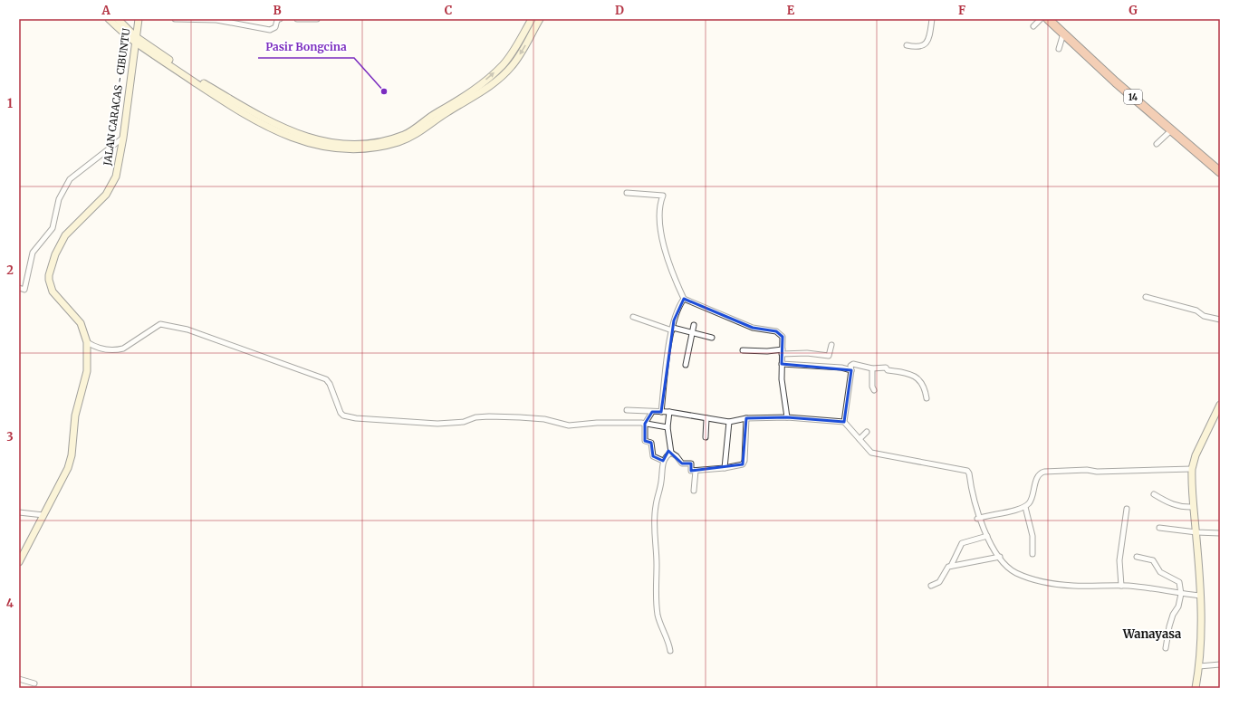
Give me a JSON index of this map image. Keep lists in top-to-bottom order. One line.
{"streets":{"highway":["14"],"main road":["JALAN CARACAS - CIBUNTU"]},"districts":["Wanayasa"],"places":["Pasir Bongcina"],"grid":{"columns":["A","B","C","D","E","F","G"],"rows":["1","2","3","4"]}}
